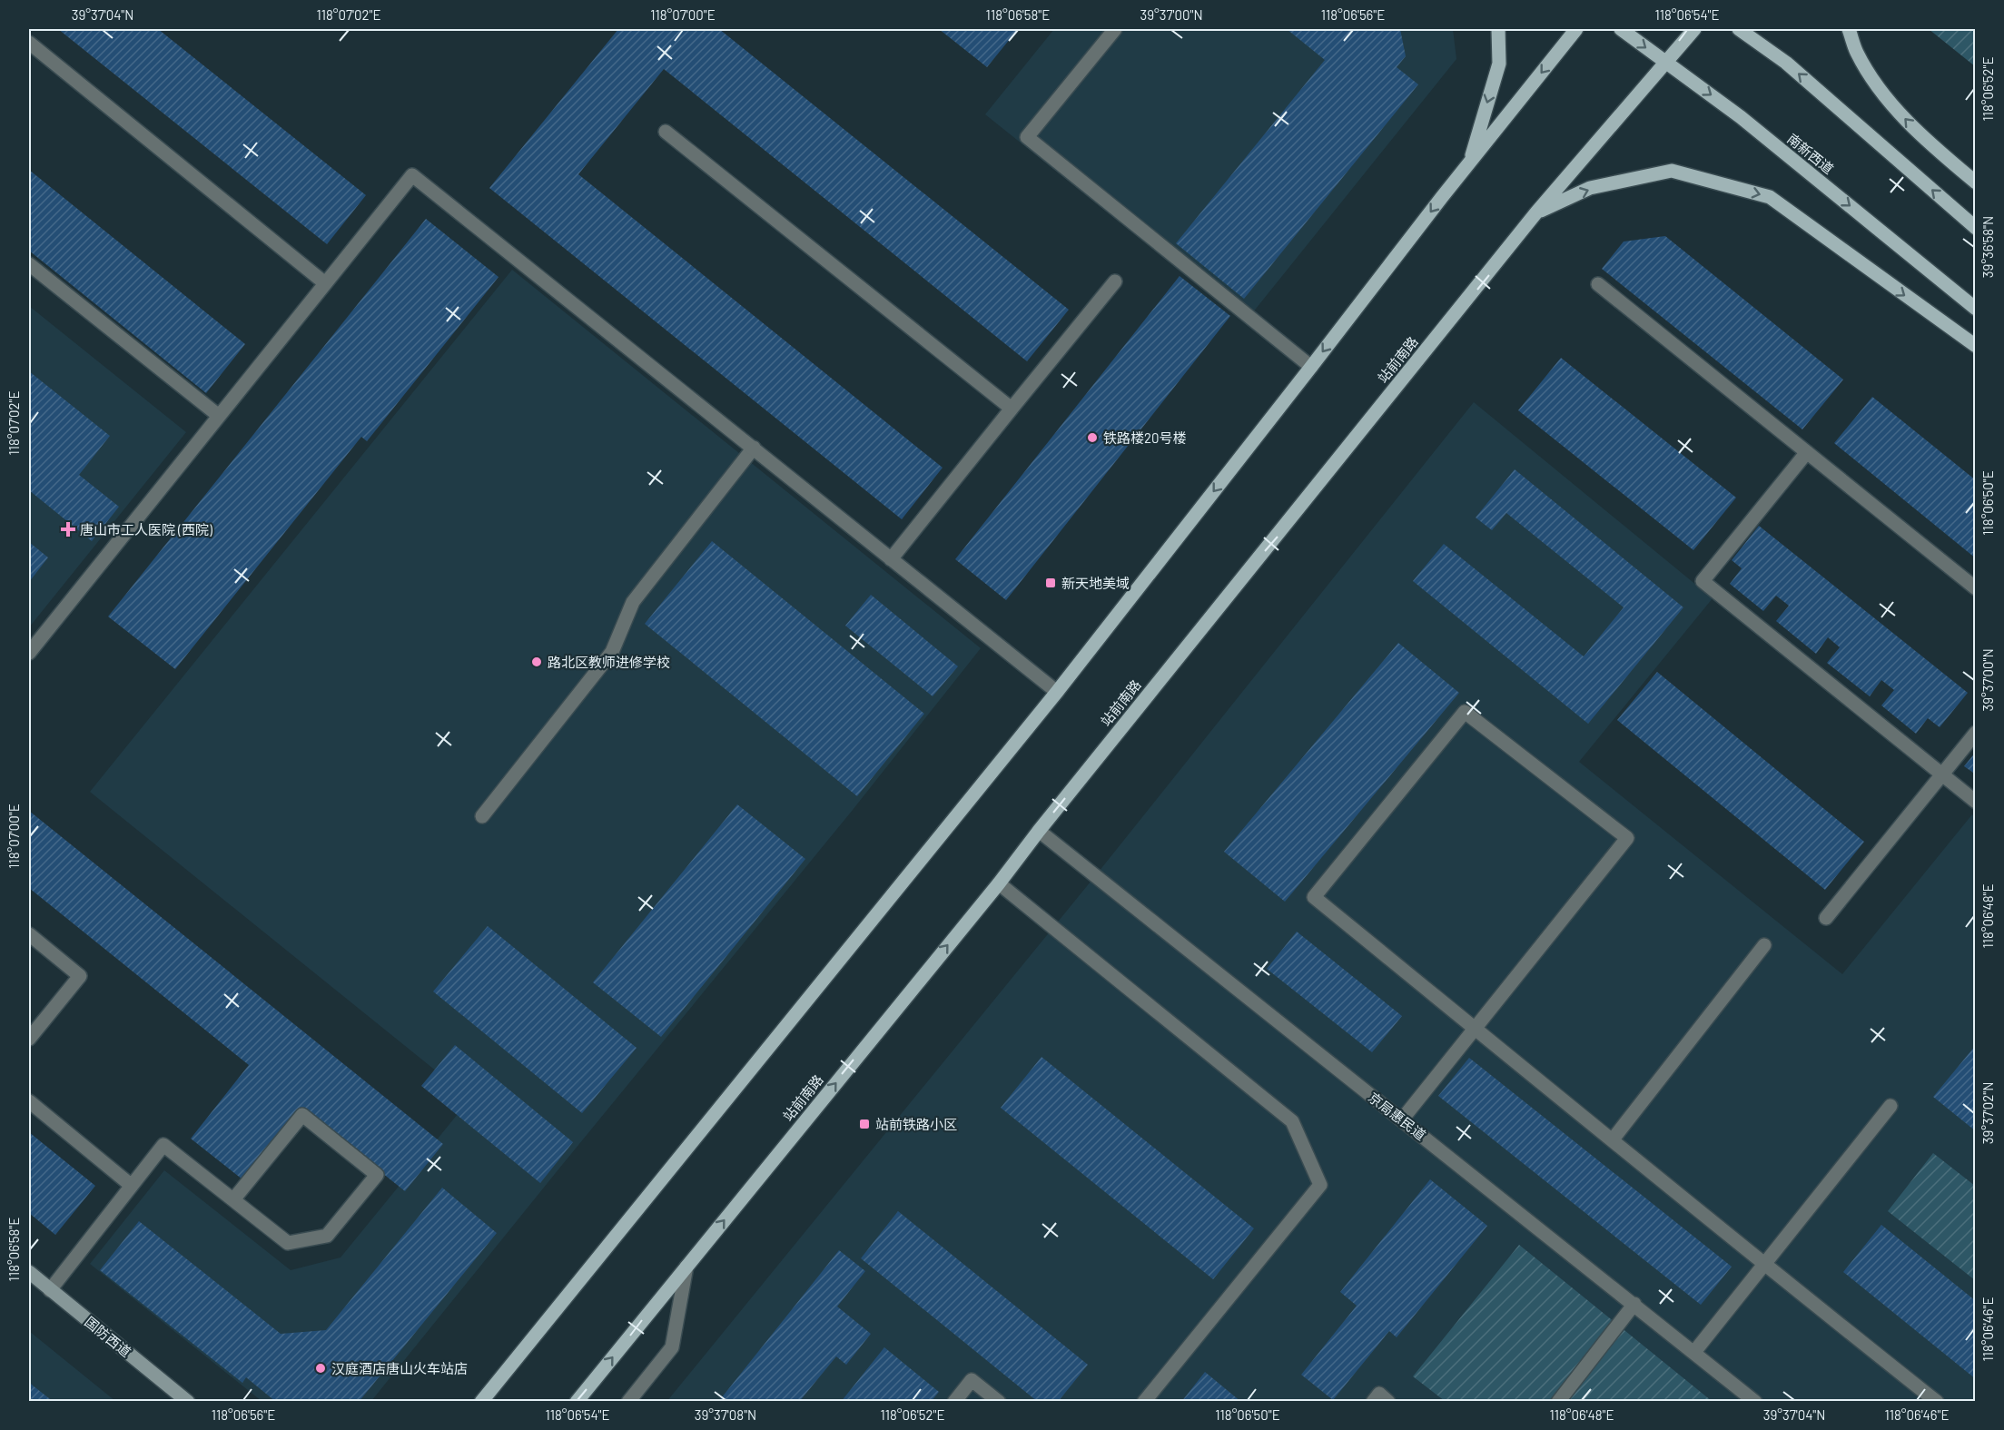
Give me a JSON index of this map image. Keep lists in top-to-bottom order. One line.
{"streets":{"main road":["南新西道","站前南路"],"street":["京局惠民道","国防西道"]},"crossings":[["南新西道","站前南路"],["站前南路","京局惠民道"]],"places":{"other":["铁路楼20号楼","路北区教师进修学校","汉庭酒店唐山火车站店"],"health":["唐山市工人医院 (西院)"],"transit":["新天地美域","站前铁路小区"]},"coordinates":["39°37'04\"N","118°07'02\"E","118°07'00\"E","118°06'58\"E","39°37'00\"N","118°06'56\"E","118°06'54\"E","118°06'52\"E","39°36'58\"N","118°06'50\"E","118°06'48\"E","39°37'02\"N","118°06'46\"E","39°37'08\"N"]}
